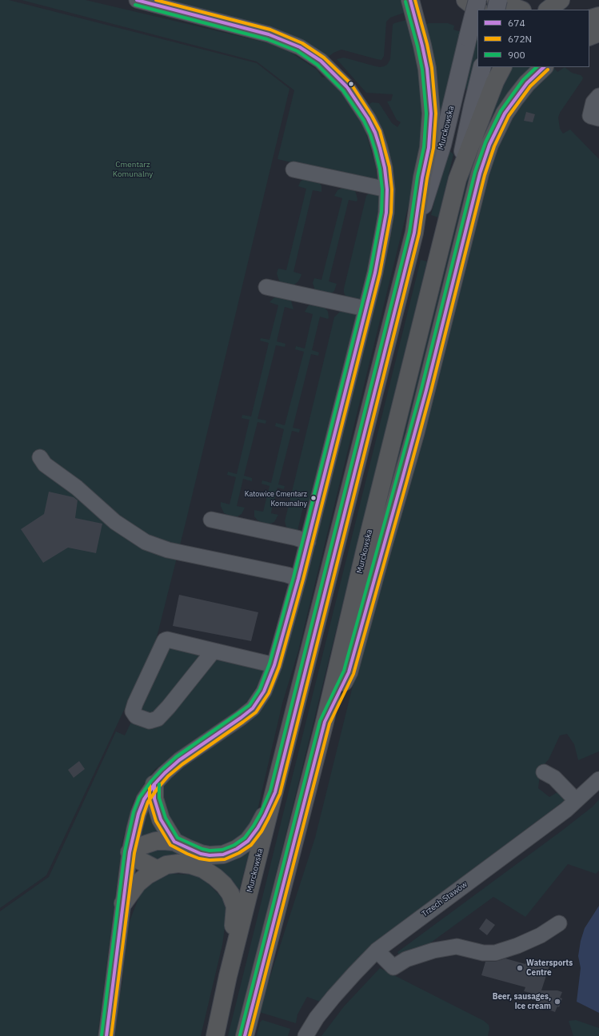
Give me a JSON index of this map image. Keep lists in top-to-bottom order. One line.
{"streets":{"highway":["Murckowska"],"street":["Trzech Stawów"]},"parks":["Cmentarz Komunalny"],"places":["Katowice Cmentarz Komunalny","Watersports Centre","Beer, sausages, ice cream"],"lines":["transit line 674","transit line 672N","transit line 900"],"legend":["674","672N","900"]}
